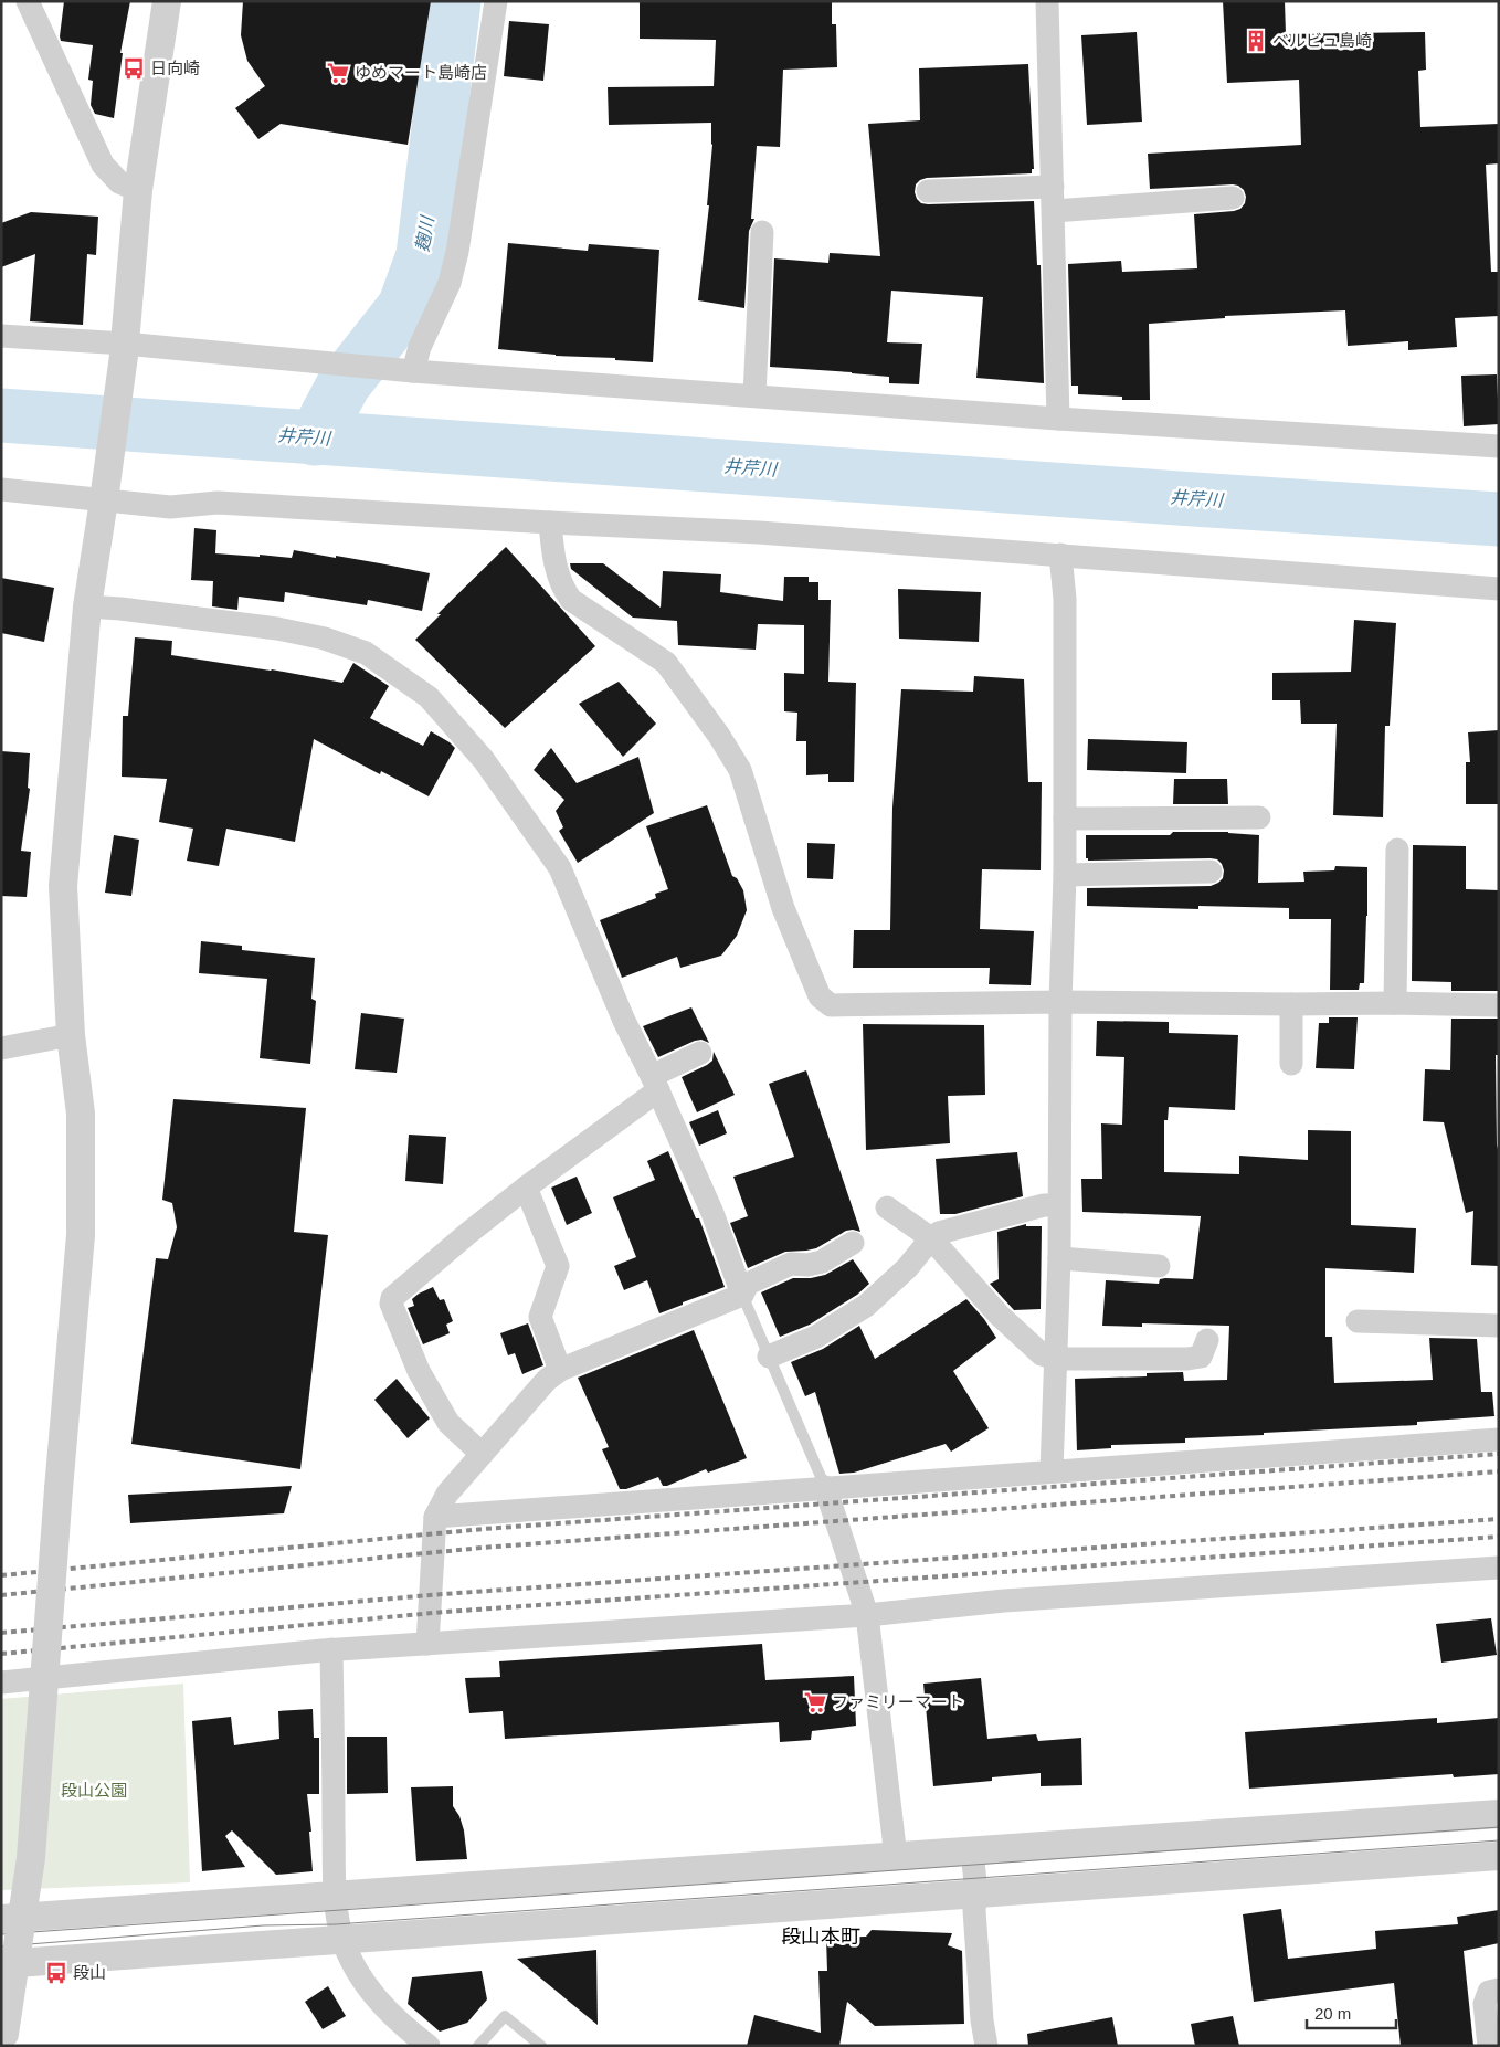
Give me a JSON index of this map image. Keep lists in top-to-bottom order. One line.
{"districts":["段山本町"],"water":["麹川","井芹川"],"parks":["段山公園"],"places":{"building":["ベルビュ島崎"],"bus stop":["日向崎","段山"],"supermarket":["ゆめマート島崎店","ファミリーマート"]},"scale_bar":"20 m"}
